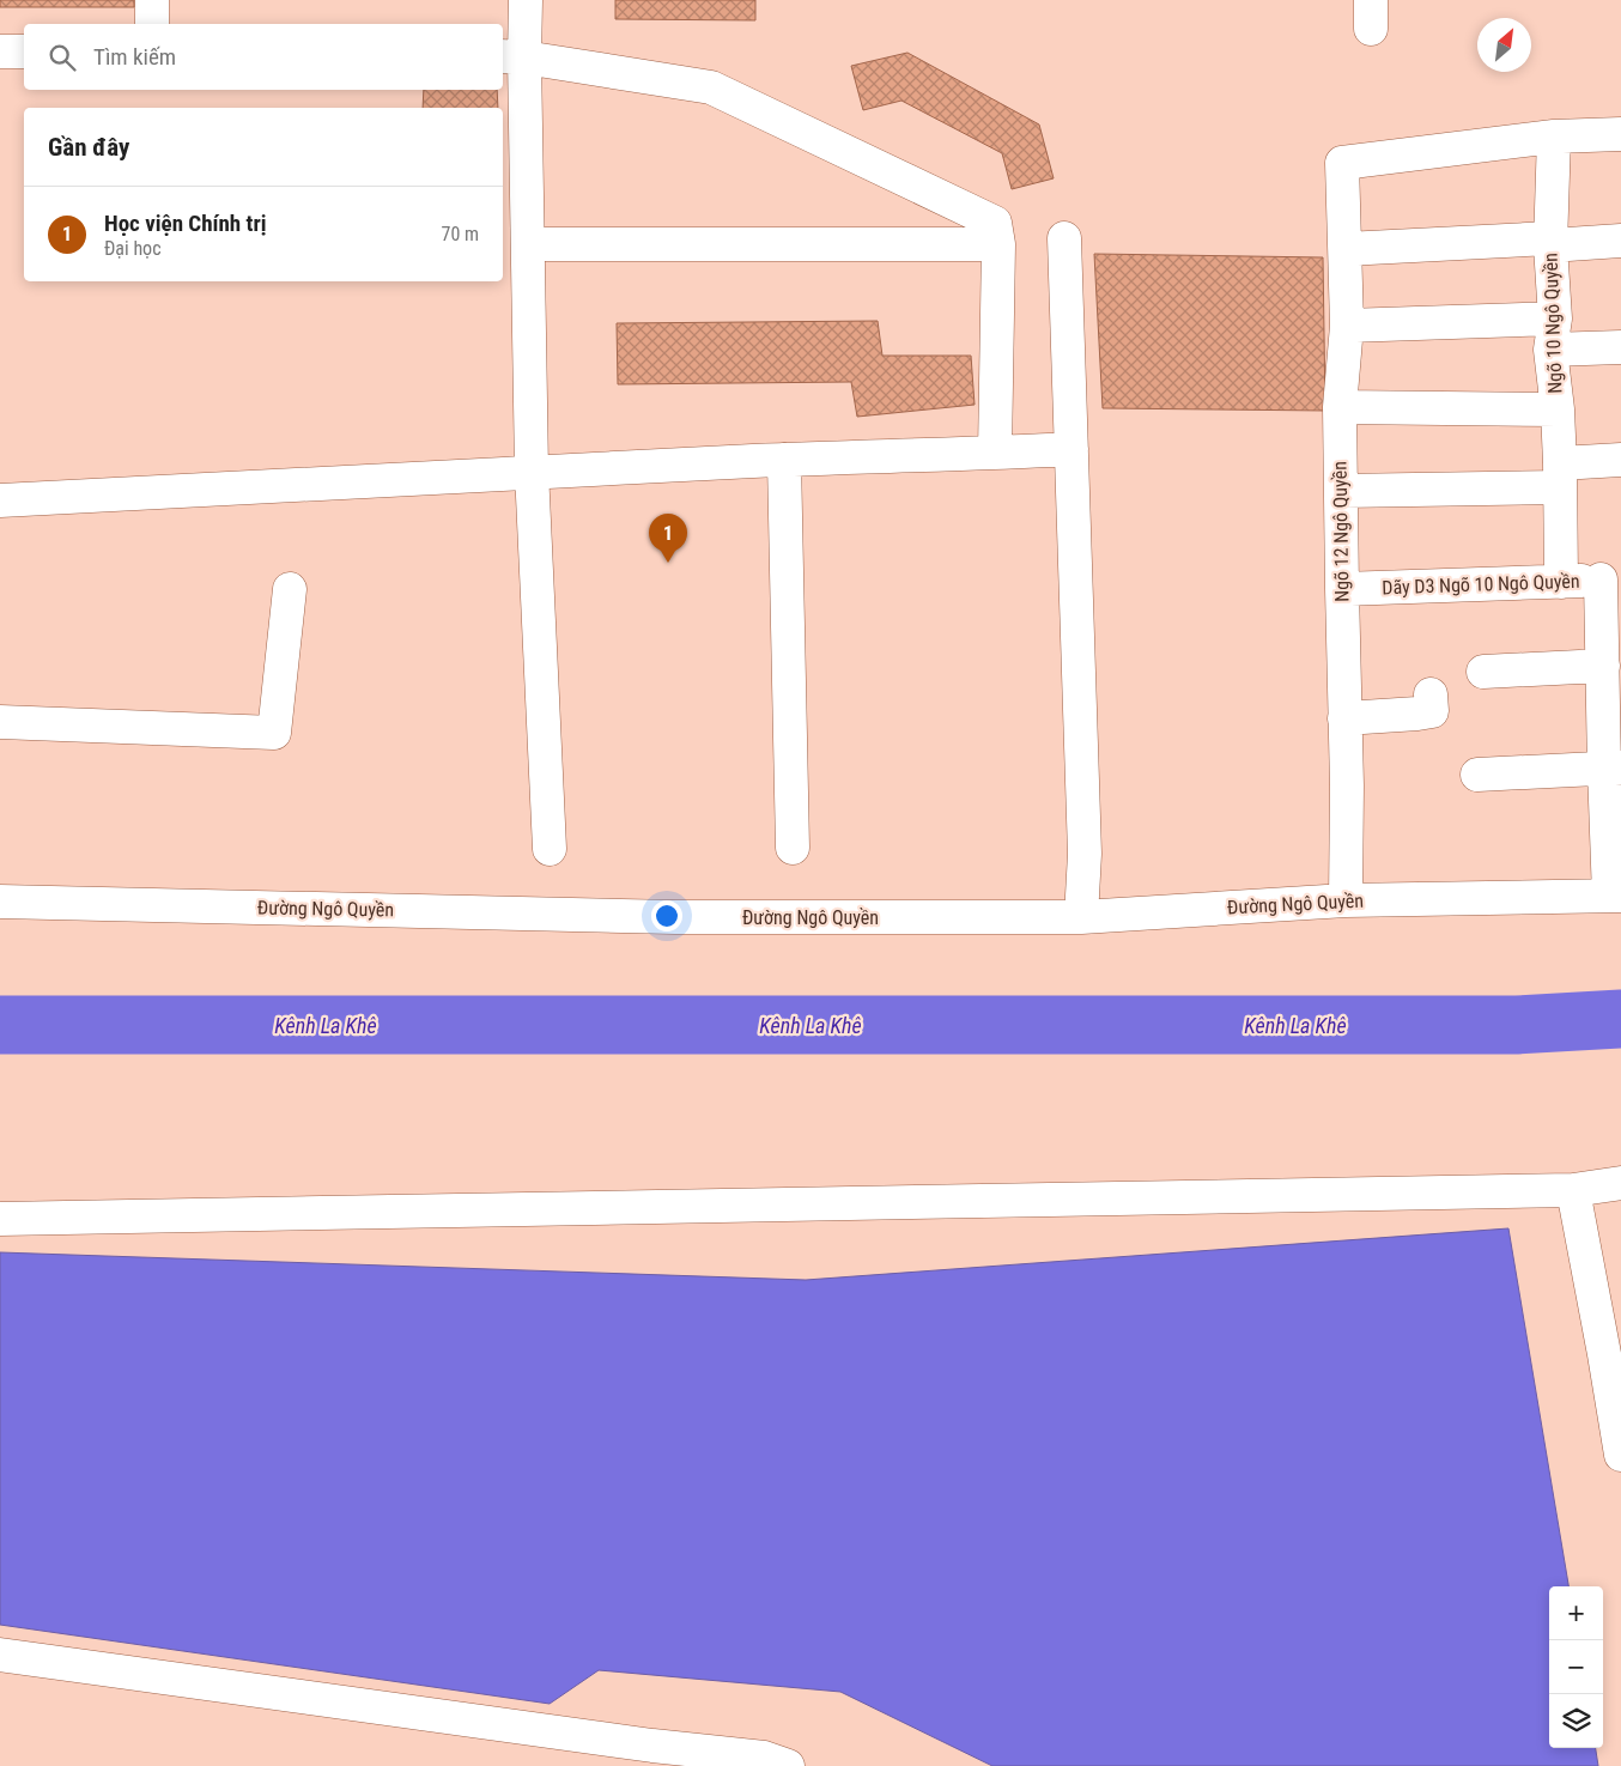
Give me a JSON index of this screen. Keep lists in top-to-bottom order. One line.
{"streets":{"street":["Ngõ 10 Ngô Quyền","Ngõ 12 Ngô Quyền","Dãy D3 Ngõ 10 Ngô Quyền","Đường Ngô Quyền"]},"crossings":[["Ngõ 10 Ngô Quyền","Ngõ 12 Ngô Quyền"],["Ngõ 10 Ngô Quyền","Dãy D3 Ngõ 10 Ngô Quyền"],["Ngõ 12 Ngô Quyền","Dãy D3 Ngõ 10 Ngô Quyền"],["Ngõ 12 Ngô Quyền","Đường Ngô Quyền"]],"water":["Kênh La Khê"],"north":"top right","page":{"search":"Tìm kiếm","heading":"Gần đây","list":[{"mark":"1","name":"Học viện Chính trị","note":"Đại học","value":"70 m"}],"pins":"1","map_buttons":["+","−"]}}
